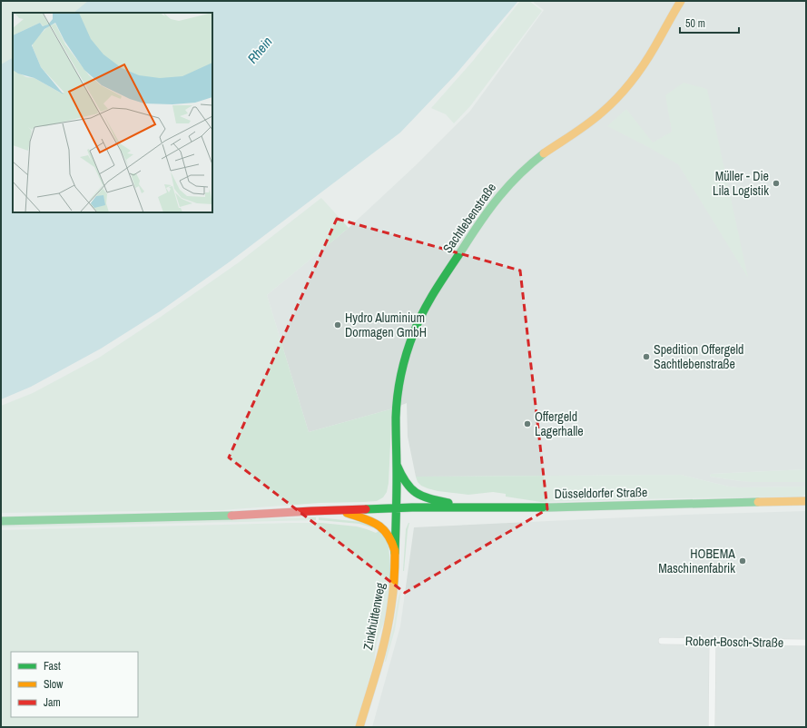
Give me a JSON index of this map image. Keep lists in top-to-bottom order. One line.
{"streets":{"main road":["Sachtlebenstraße","Düsseldorfer Straße","Zinkhüttenweg"],"street":["Robert-Bosch-Straße"]},"crossings":[["Sachtlebenstraße","Düsseldorfer Straße"],["Sachtlebenstraße","Zinkhüttenweg"],["Düsseldorfer Straße","Zinkhüttenweg"]],"water":["Rhein"],"places":["Müller - Die Lila Logistik","Hydro Aluminium Dormagen GmbH","Spedition Offergeld Sachtlebenstraße","Offergeld Lagerhalle","HOBEMA Maschinenfabrik"],"legend":["Fast","Slow","Jam"],"scale_bar":"50 m"}
